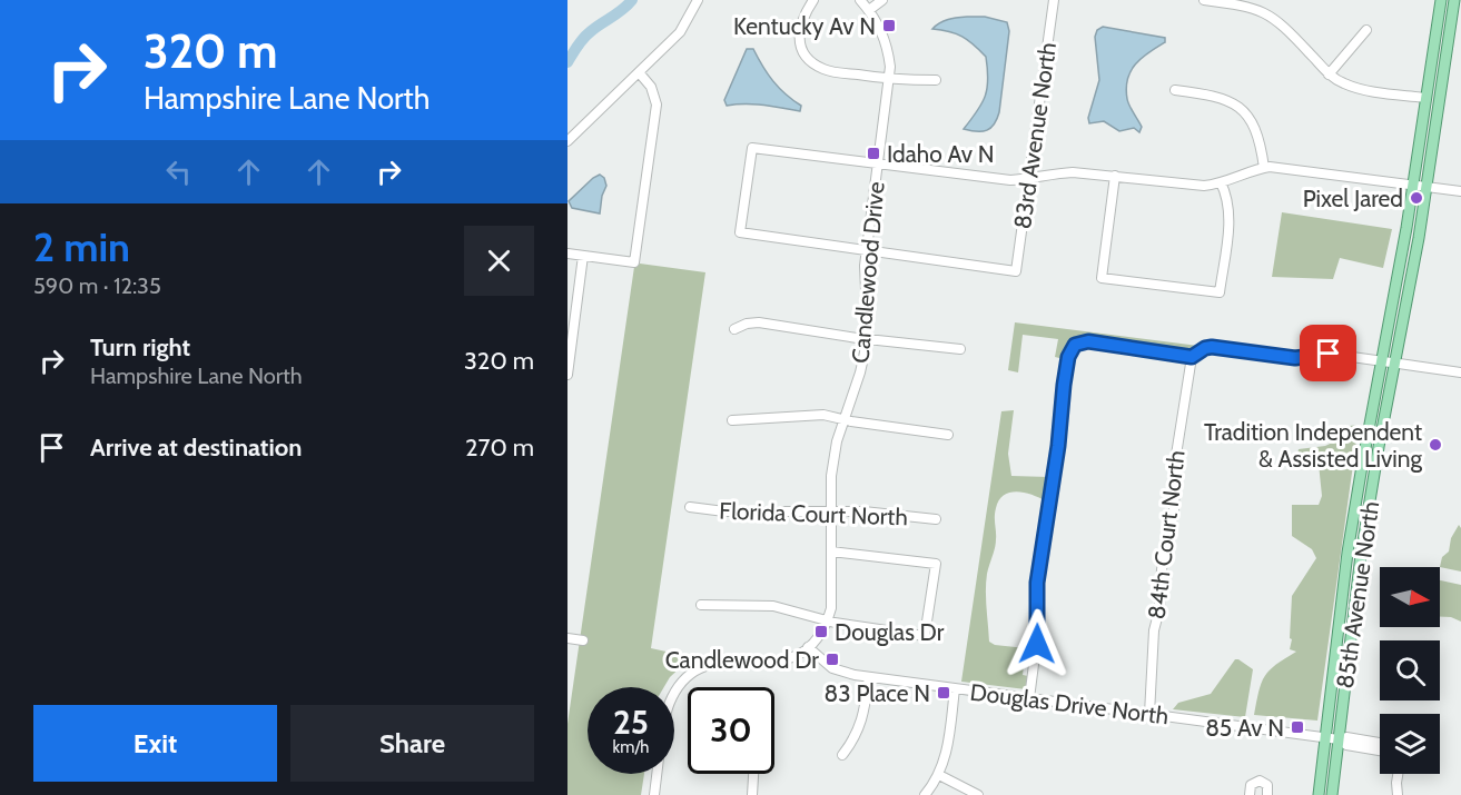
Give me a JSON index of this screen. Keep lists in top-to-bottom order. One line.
{"streets":{"main road":["85th Avenue North"],"street":["83rd Avenue North","Candlewood Drive","Florida Court North","84th Court North","Douglas Drive North"]},"crossings":[["83rd Avenue North","Candlewood Drive"],["Candlewood Drive","Florida Court North"],["Candlewood Drive","Douglas Drive North"],["84th Court North","Douglas Drive North"],["85th Avenue North","Douglas Drive North"]],"places":{"transit":["Kentucky Av N","Idaho Av N","Douglas Dr","Candlewood Dr","83 Place N","85 Av N"],"other":["Pixel Jared","Tradition Independent & Assisted Living"]},"north":"right","page":{"turn":["320 m","Hampshire Lane North"],"heading":["2 min","590 m · 12:35"],"list":[{"name":"Turn right","note":"Hampshire Lane North","value":"320 m"},{"name":"Arrive at destination","value":"270 m"}],"speed":"25 km/h","limit":"30","buttons":["Exit","Share"]}}
